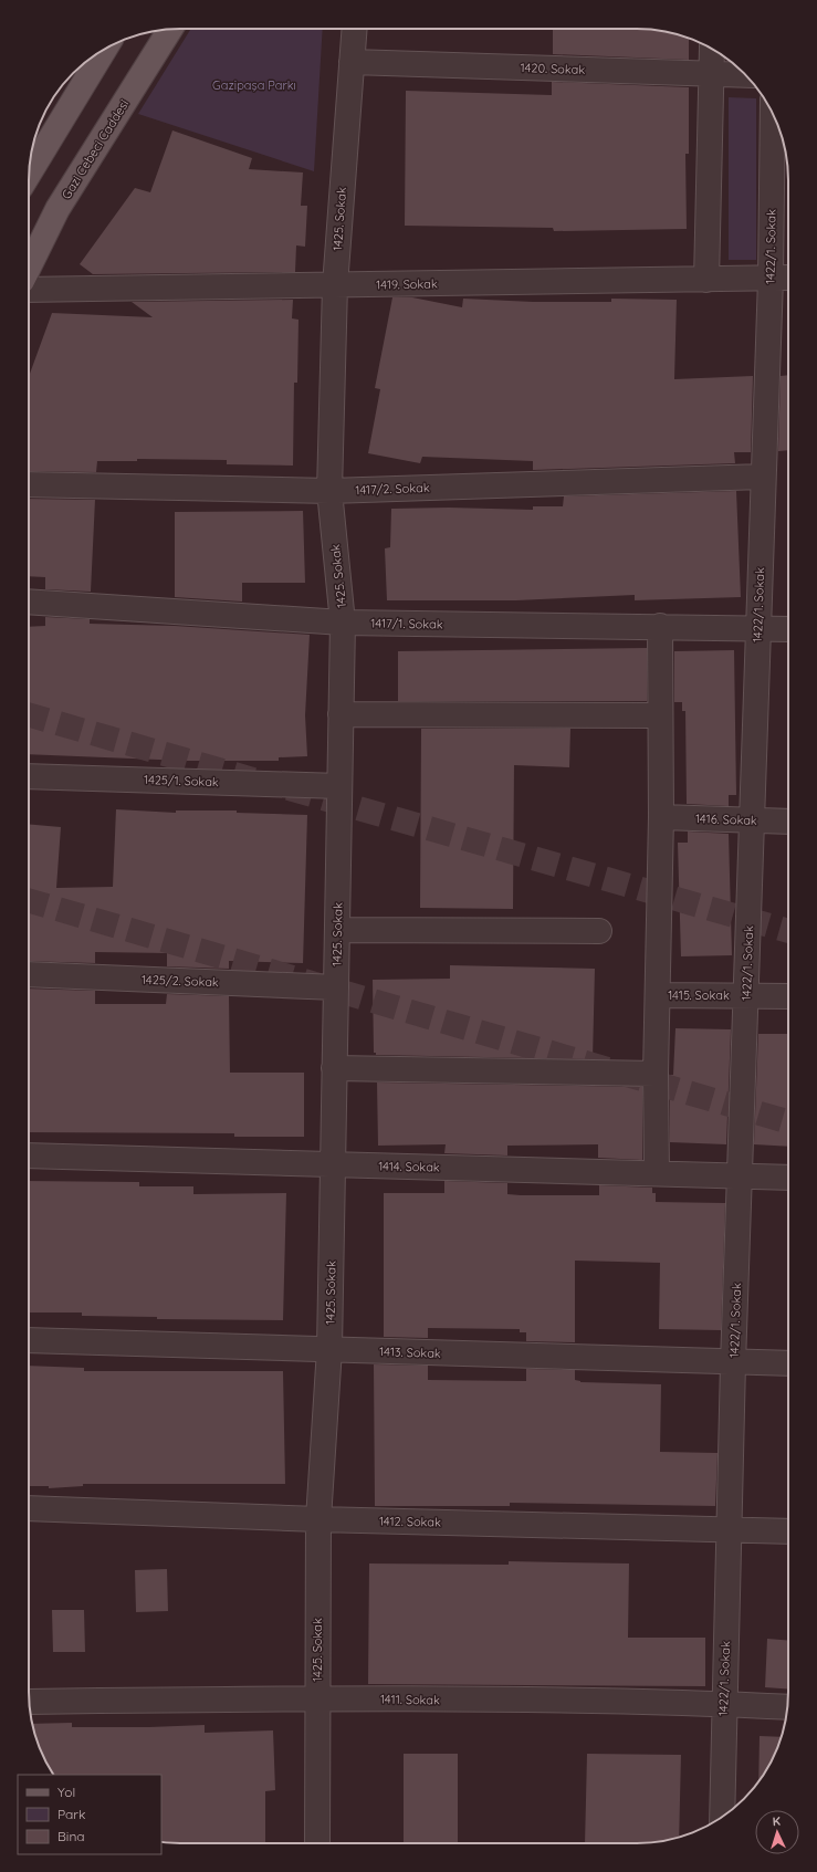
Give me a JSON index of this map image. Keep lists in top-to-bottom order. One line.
{"streets":{"main road":["Gazi Cebeci Caddesi"],"street":["1420. Sokak","1425. Sokak","1422/1. Sokak","1419. Sokak","1417/2. Sokak","1417/1. Sokak","1425/1. Sokak","1416. Sokak","1425/2. Sokak","1415. Sokak","1414. Sokak","1413. Sokak","1412. Sokak","1411. Sokak"]},"crossings":[["1420. Sokak","1425. Sokak"],["1425. Sokak","1419. Sokak"],["1425. Sokak","1417/2. Sokak"],["1425. Sokak","1417/1. Sokak"],["1425. Sokak","1425/1. Sokak"],["1425. Sokak","1425/2. Sokak"],["1425. Sokak","1414. Sokak"],["1425. Sokak","1413. Sokak"],["1425. Sokak","1412. Sokak"],["1425. Sokak","1411. Sokak"],["1422/1. Sokak","1419. Sokak"],["1422/1. Sokak","1417/2. Sokak"],["1422/1. Sokak","1417/1. Sokak"],["1422/1. Sokak","1416. Sokak"],["1422/1. Sokak","1415. Sokak"],["1422/1. Sokak","1414. Sokak"],["1422/1. Sokak","1413. Sokak"],["1422/1. Sokak","1412. Sokak"],["1422/1. Sokak","1411. Sokak"]],"parks":["Gazipaşa Parkı"],"legend":["Yol","Park","Bina"],"north":"top"}
